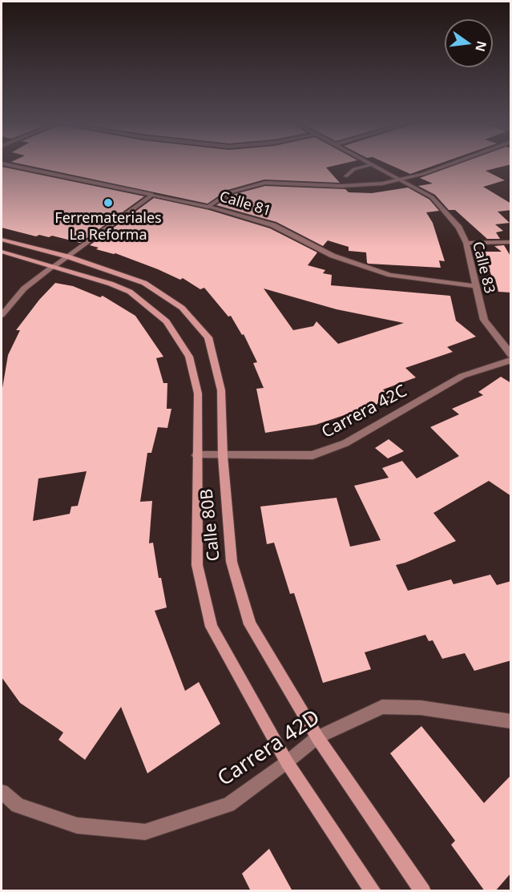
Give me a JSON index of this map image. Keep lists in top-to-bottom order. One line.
{"streets":{"main road":["Calle 80B"],"street":["Calle 81","Calle 83","Carrera 42C","Carrera 42D"]},"crossings":[["Calle 81","Calle 83"],["Carrera 42C","Calle 80B"],["Calle 80B","Carrera 42D"]],"places":["Ferremateriales La Reforma"],"north":"right"}
